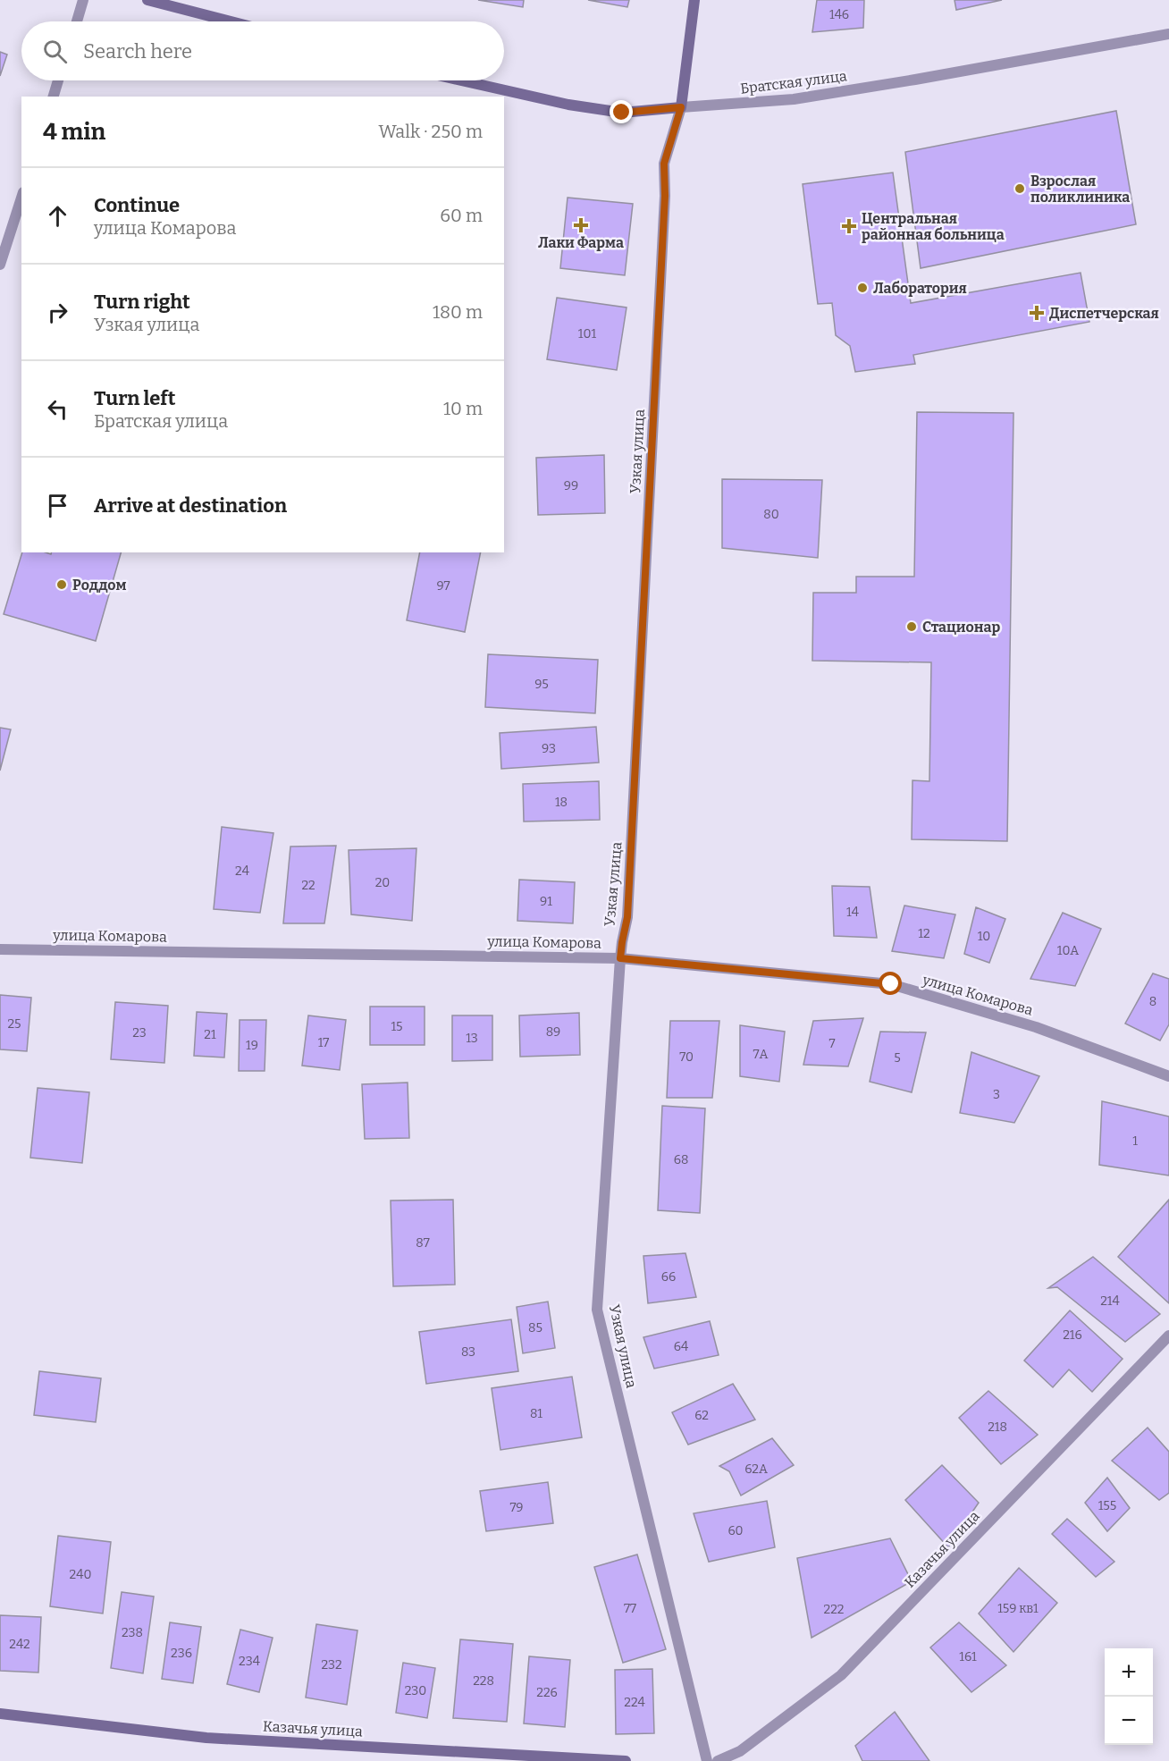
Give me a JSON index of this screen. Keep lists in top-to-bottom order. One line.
{"streets":{"main road":["Братская улица","Узкая улица","Казачья улица"],"street":["улица Комарова"]},"crossings":[["Братская улица","Узкая улица"],["Узкая улица","улица Комарова"]],"places":{"other":["Взрослая поликлиника","Лаборатория","Роддом","Стационар"],"health":["Лаки Фарма","Центральная районная больница","Диспетчерская"]},"house_numbers":["146","101","99","80","97","95","93","18","24","20","22","91","14","12","10","10А","8","25","15","89","23","21","13","17","7","19","7А","70","5","3","1","68","87","66","214","85","216","64","83","81","62","218","62А","155","79","60","240","77","159 кв1","222","238","242","236","161","234","232","228","230","226","224"],"page":{"search":"Search here","heading":["4 min","Walk · 250 m"],"list":[["Continue","улица Комарова","60 m"],["Turn right","Узкая улица","180 m"],["Turn left","Братская улица","10 m"],"Arrive at destination"],"map_buttons":["+","−"]}}
